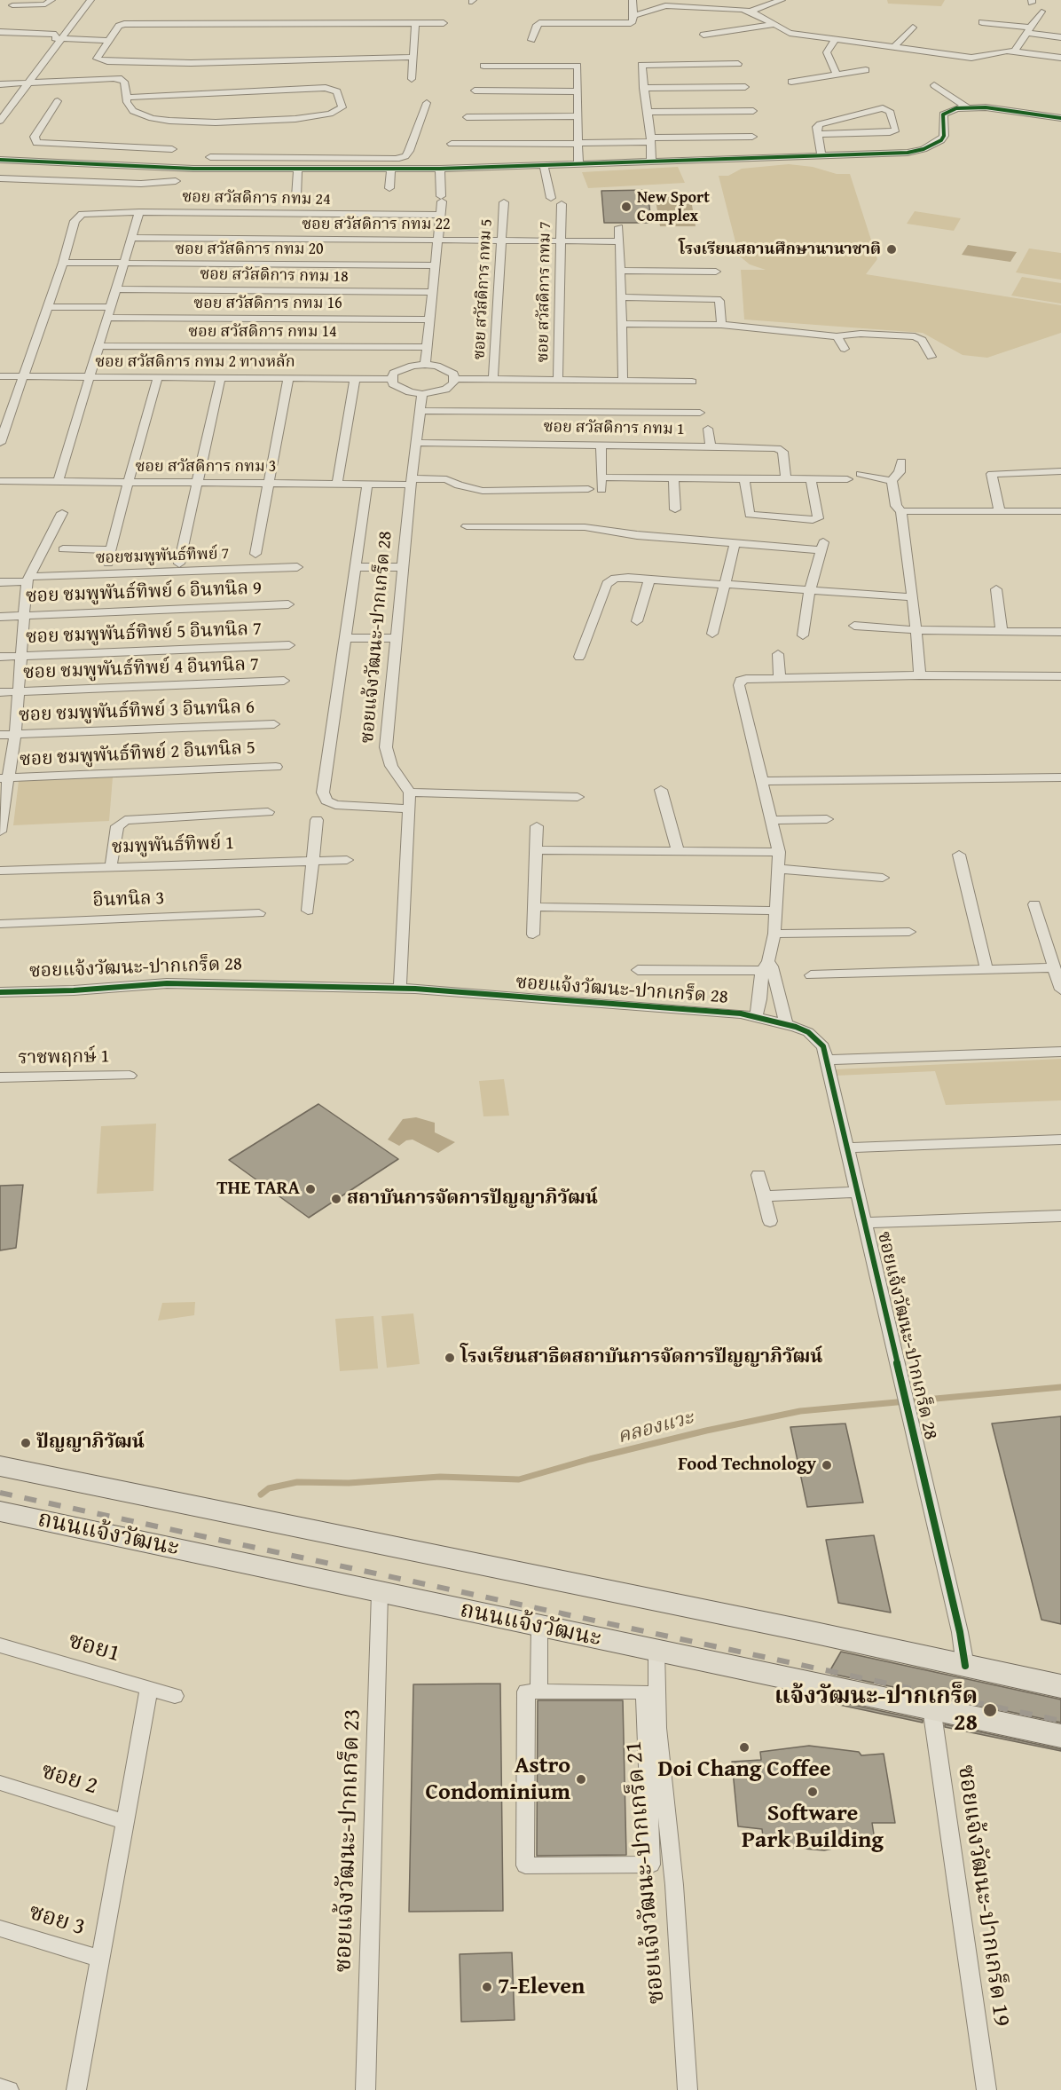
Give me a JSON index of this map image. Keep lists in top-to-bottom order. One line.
{"streets":{"main road":["ถนนแจ้งวัฒนะ"],"street":["ซอย สวัสดิการ กทม 24","ซอย สวัสดิการ กทม 22","ซอย สวัสดิการ กทม 20","ซอย สวัสดิการ กทม 18","ซอย สวัสดิการ กทม 5","ซอย สวัสดิการ กทม 7","ซอย สวัสดิการ กทม 16","ซอย สวัสดิการ กทม 14","ซอย สวัสดิการ กทม 2 ทางหลัก","ซอย สวัสดิการ กทม 1","ซอย สวัสดิการ กทม 3","ซอยชมพูพันธ์ทิพย์ 7","ซอย ชมพูพันธ์ทิพย์ 6 อินทนิล 9","ซอย ชมพูพันธ์ทิพย์ 5 อินทนิล 7","ซอยแจ้งวัฒนะ-ปากเกร็ด 28","ซอย ชมพูพันธ์ทิพย์ 4 อินทนิล 7","ซอย ชมพูพันธ์ทิพย์ 3 อินทนิล 6","ซอย ชมพูพันธ์ทิพย์ 2 อินทนิล 5","ชมพูพันธ์ทิพย์ 1","อินทนิล 3","ราชพฤกษ์ 1","ซอย1","ซอย 2","ซอยแจ้งวัฒนะ-ปากเกร็ด 23","ซอยแจ้งวัฒนะ-ปากเกร็ด 21","ซอยแจ้งวัฒนะ-ปากเกร็ด 19","ซอย 3"]},"crossings":[["ซอย สวัสดิการ กทม 24","ซอย สวัสดิการ กทม 22"],["ซอย สวัสดิการ กทม 24","ซอย สวัสดิการ กทม 20"],["ซอย สวัสดิการ กทม 22","ซอย สวัสดิการ กทม 5"],["ซอย สวัสดิการ กทม 22","ซอย สวัสดิการ กทม 7"],["ซอย สวัสดิการ กทม 1","ซอยแจ้งวัฒนะ-ปากเกร็ด 28"],["ซอย สวัสดิการ กทม 3","ซอยแจ้งวัฒนะ-ปากเกร็ด 28"],["ถนนแจ้งวัฒนะ","ซอยแจ้งวัฒนะ-ปากเกร็ด 23"],["ถนนแจ้งวัฒนะ","ซอยแจ้งวัฒนะ-ปากเกร็ด 21"],["ถนนแจ้งวัฒนะ","ซอยแจ้งวัฒนะ-ปากเกร็ด 19"]],"water":["คลองแวะ"],"places":["New Sport Complex","โรงเรียนสถานศึกษานานาชาติ","THE TARA","สถาบันการจัดการปัญญาภิวัฒน์","โรงเรียนสาธิตสถาบันการจัดการปัญญาภิวัฒน์","ปัญญาภิวัฒน์","Food Technology","แจ้งวัฒนะ-ปากเกร็ด 28","Doi Chang Coffee","Astro Condominium","Software Park Building","7-Eleven"]}
